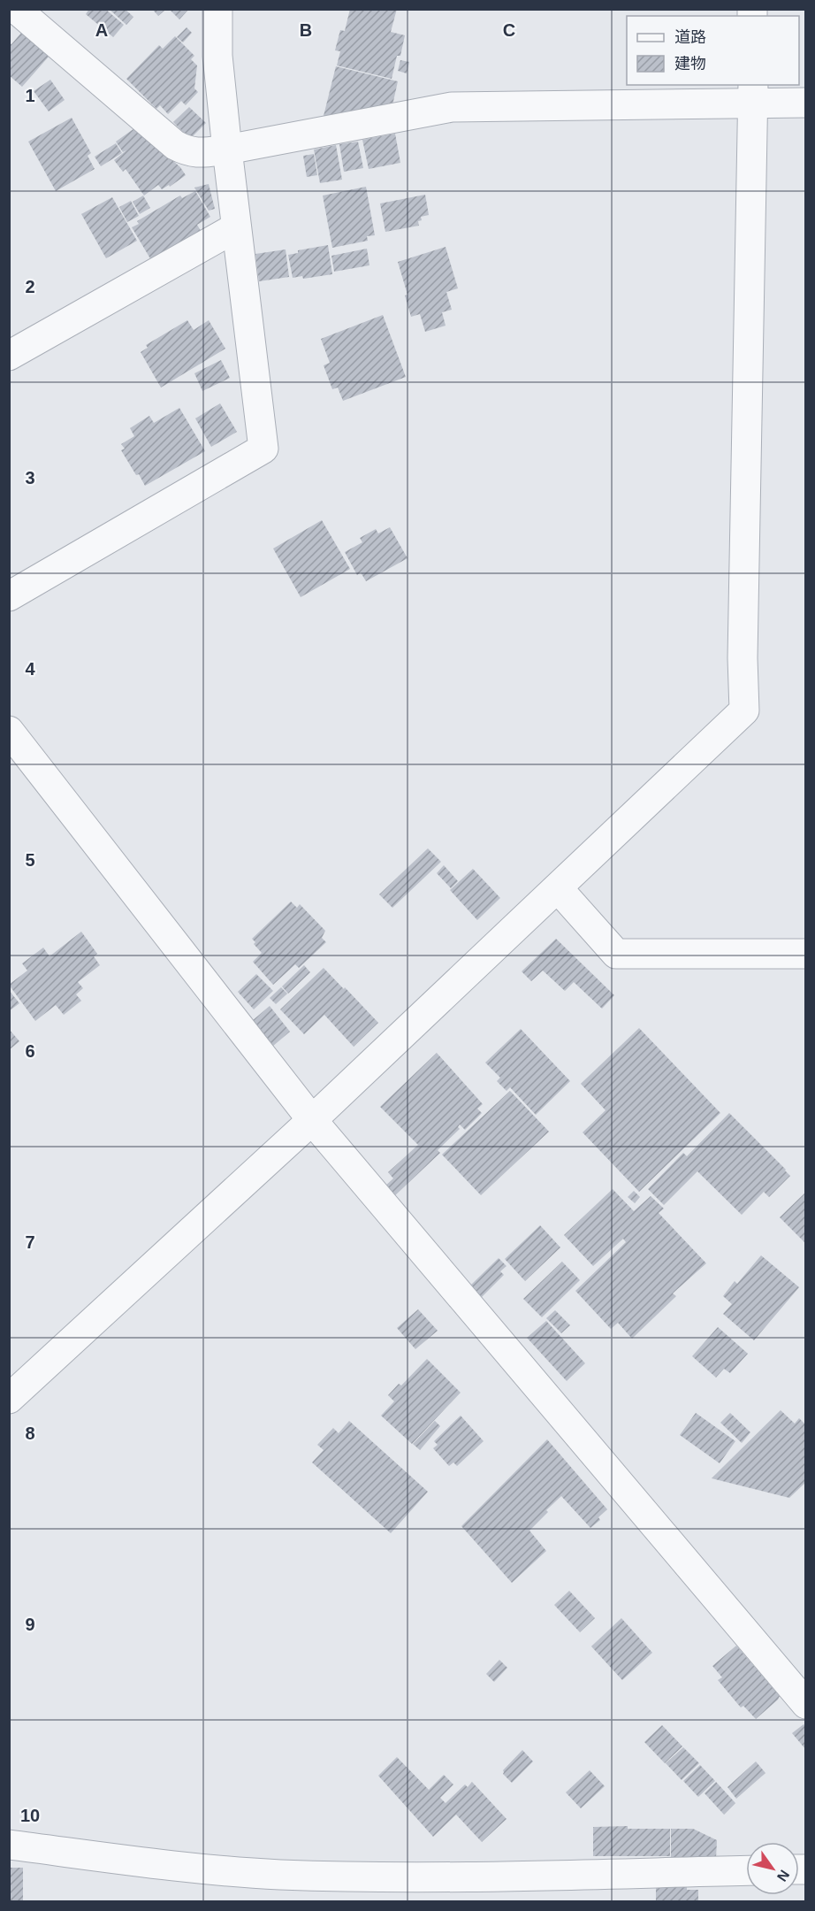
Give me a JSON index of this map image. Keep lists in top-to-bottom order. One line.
{"legend":["道路","建物"],"north":"bottom right","grid":{"columns":["A","B","C"],"rows":["1","2","3","4","5","6","7","8","9","10"]}}
